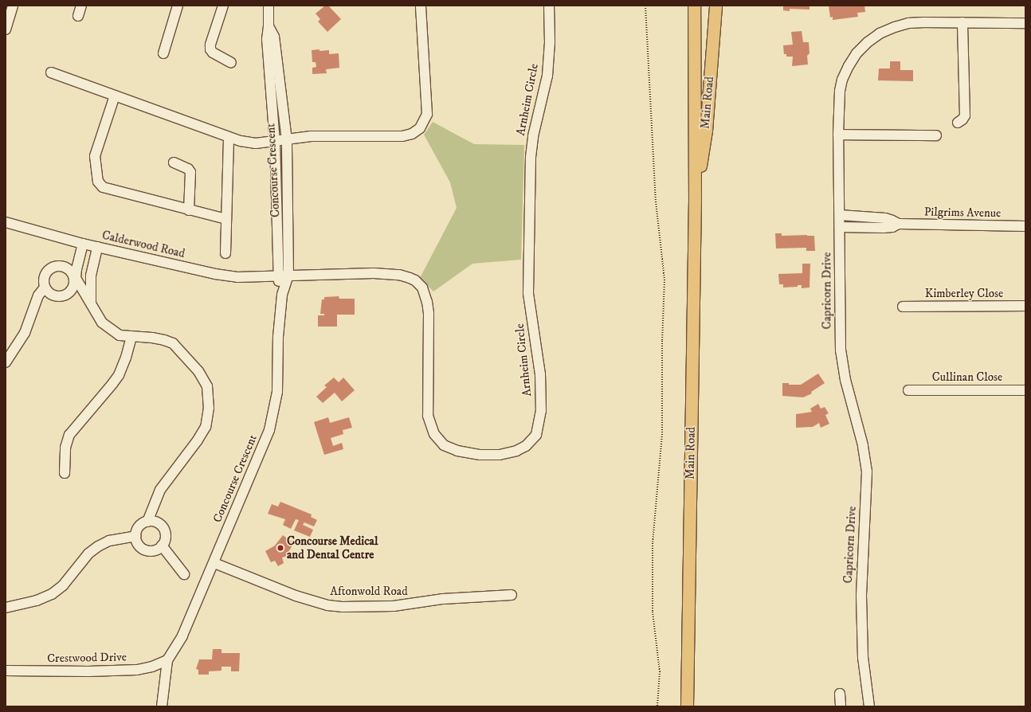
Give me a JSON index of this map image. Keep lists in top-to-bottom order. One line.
{"streets":{"main road":["Main Road"],"street":["Arnheim Circle","Concourse Crescent","Pilgrims Avenue","Calderwood Road","Capricorn Drive","Kimberley Close","Cullinan Close","Aftonwold Road","Crestwood Drive"]},"crossings":[["Arnheim Circle","Concourse Crescent"],["Arnheim Circle","Calderwood Road"],["Concourse Crescent","Calderwood Road"],["Concourse Crescent","Aftonwold Road"],["Concourse Crescent","Crestwood Drive"],["Pilgrims Avenue","Capricorn Drive"]],"places":["Concourse Medical and Dental Centre"]}
